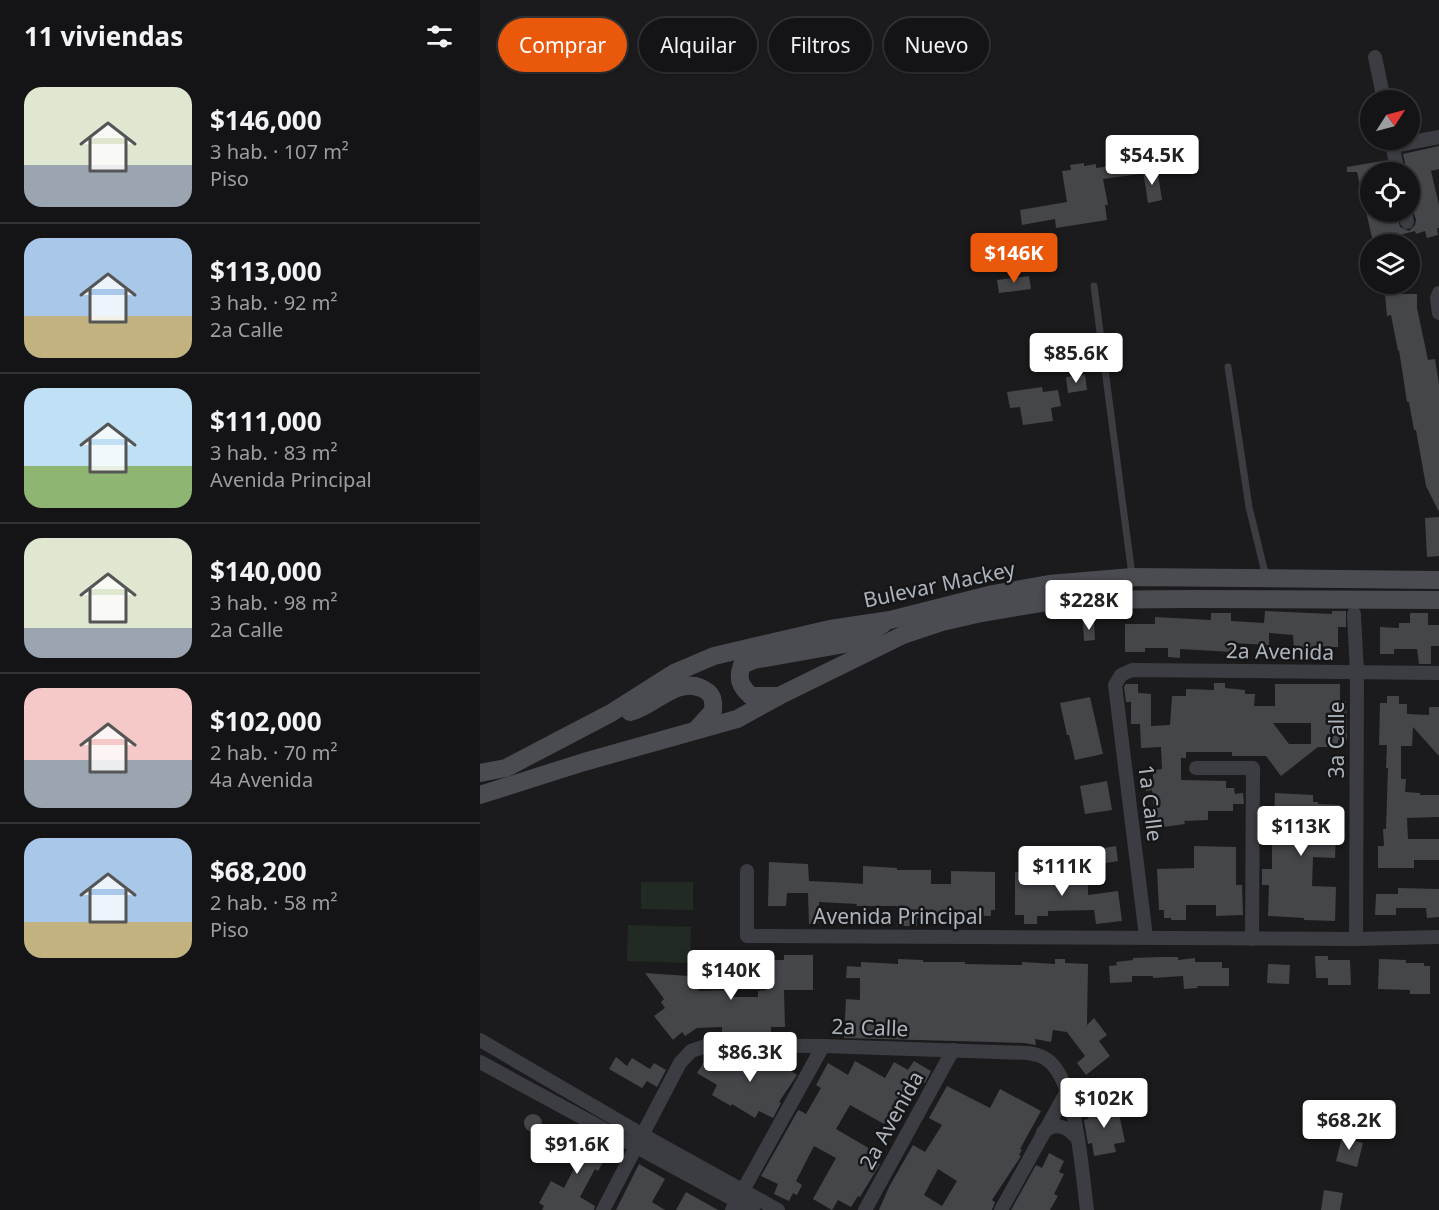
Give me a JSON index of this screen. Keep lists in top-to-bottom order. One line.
{"streets":{"main road":["Bulevar Mackey"],"street":["2a Avenida","3a Calle","1a Calle","Avenida Principal","2a Calle"]},"crossings":[["2a Avenida","3a Calle"],["2a Avenida","1a Calle"],["2a Avenida","2a Calle"],["3a Calle","Avenida Principal"],["1a Calle","Avenida Principal"]],"north":"top right","page":{"heading":"11 viviendas","chip":["Comprar","Alquilar","Filtros","Nuevo"],"list":[{"name":"$146,000","note":"3 hab. · 107 m² · Piso"},{"name":"$113,000","note":"3 hab. · 92 m² · 2a Calle"},{"name":"$111,000","note":"3 hab. · 83 m² · Avenida Principal"},{"name":"$140,000","note":"3 hab. · 98 m² · 2a Calle"},{"name":"$102,000","note":"2 hab. · 70 m² · 4a Avenida"},{"name":"$68,200","note":"2 hab. · 58 m² · Piso"}],"price":["$54.5K","$146K","$85.6K","$228K","$113K","$111K","$140K","$86.3K","$102K","$68.2K","$91.6K"]}}
